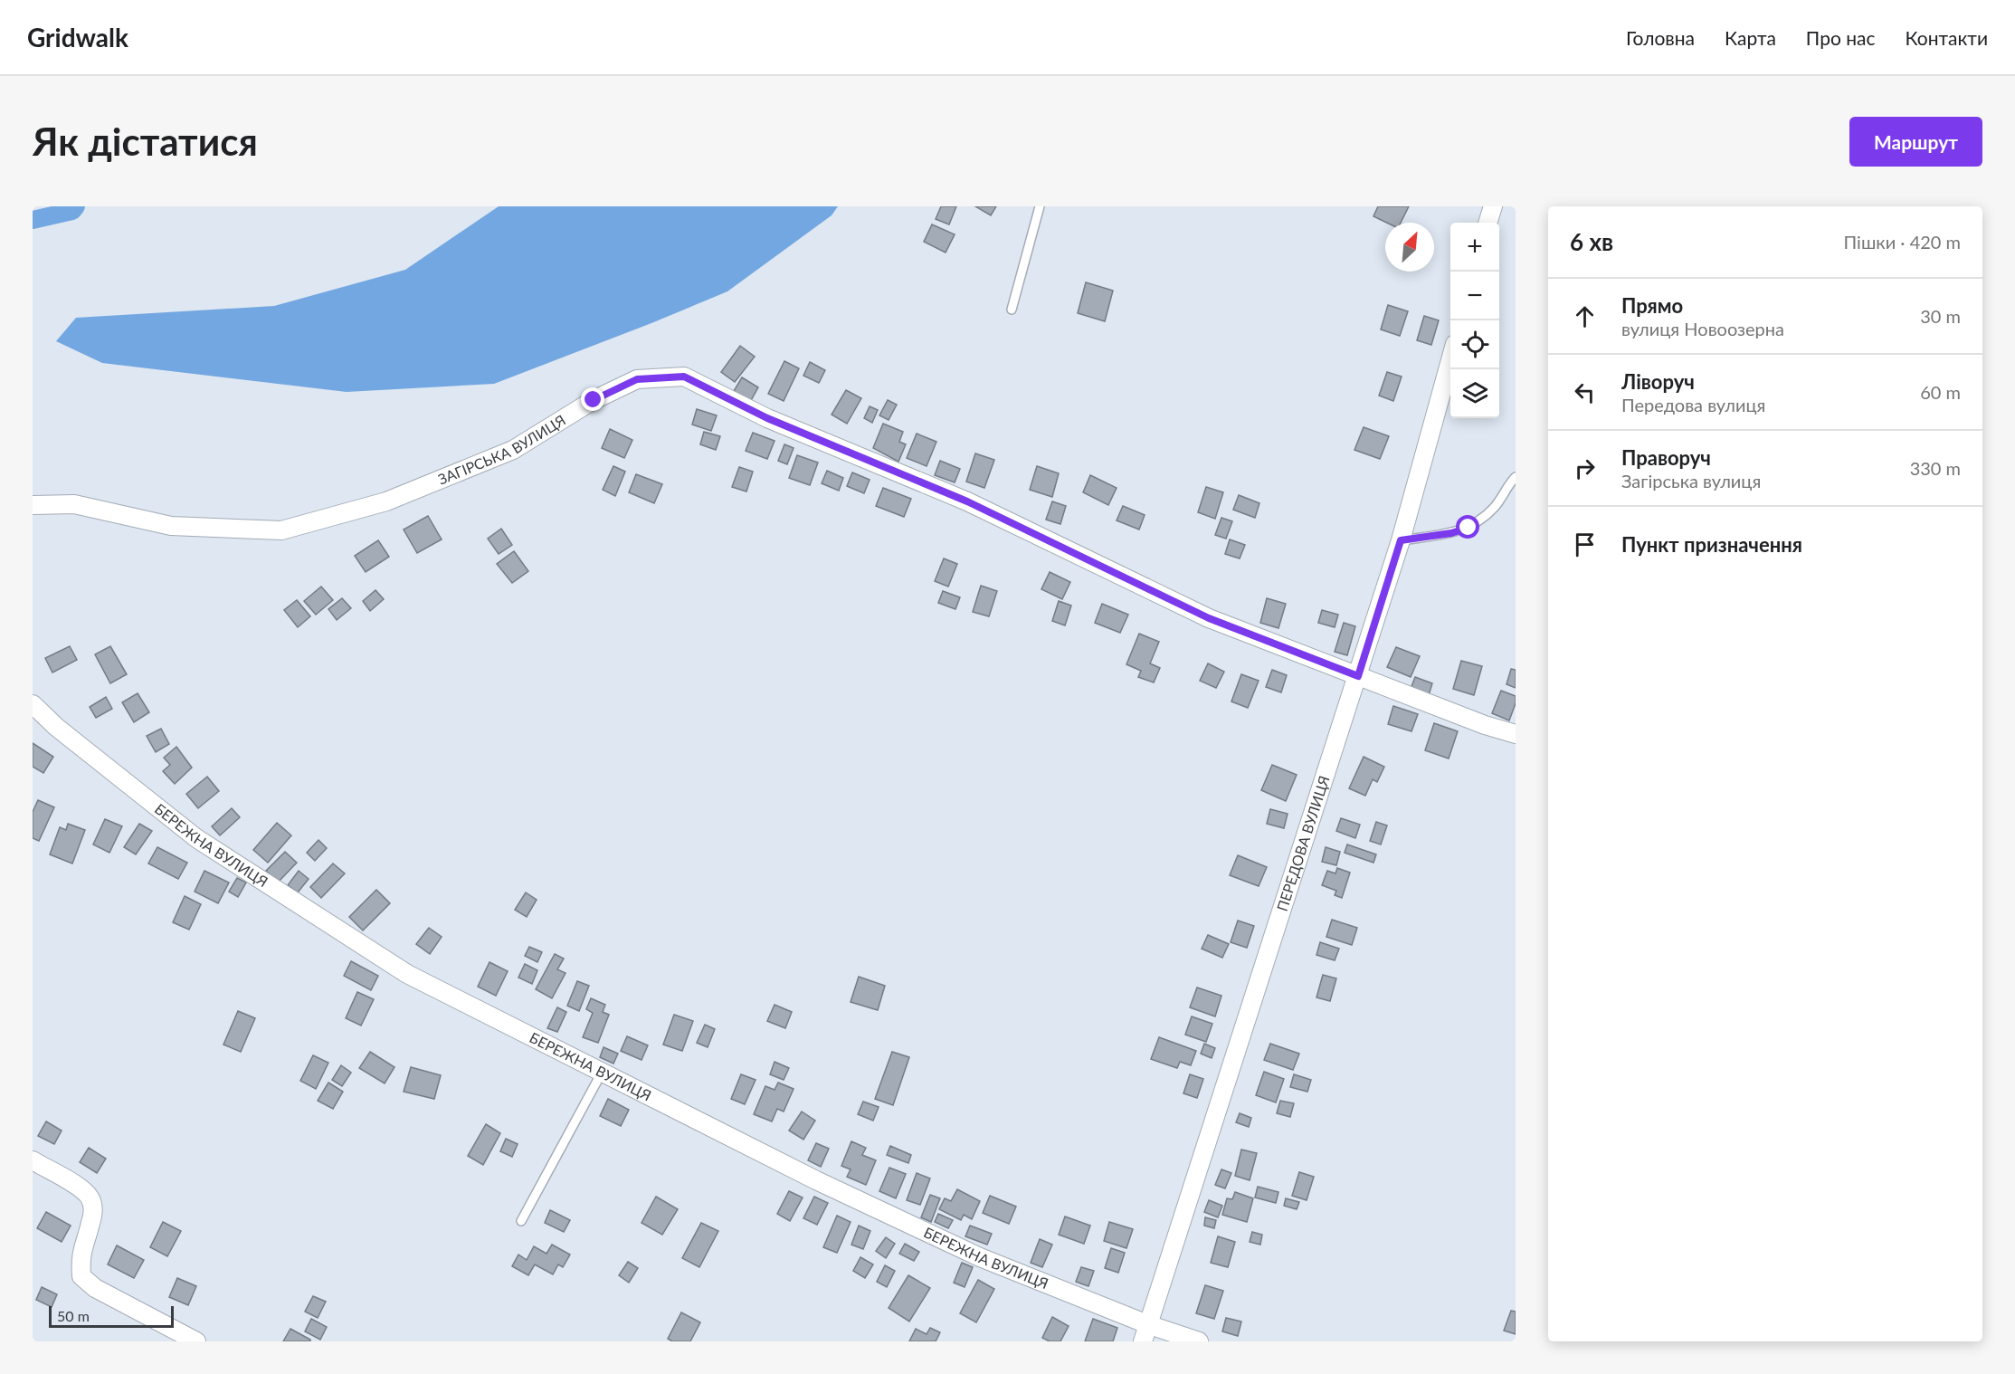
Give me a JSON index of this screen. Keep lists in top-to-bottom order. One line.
{"streets":{"street":["ЗАГІРСЬКА ВУЛИЦЯ","БЕРЕЖНА ВУЛИЦЯ","ПЕРЕДОВА ВУЛИЦЯ"]},"crossings":[["ЗАГІРСЬКА ВУЛИЦЯ","ПЕРЕДОВА ВУЛИЦЯ"],["БЕРЕЖНА ВУЛИЦЯ","ПЕРЕДОВА ВУЛИЦЯ"]],"scale_bar":"50 m","north":"top right","page":{"header":"Gridwalk","nav":["Головна","Карта","Про нас","Контакти"],"buttons":"Маршрут","title":"Як дістатися","heading":["6 хв","Пішки · 420 m"],"map_buttons":["+","−"],"list":[["Прямо","вулиця Новоозерна","30 m"],["Ліворуч","Передова вулиця","60 m"],["Праворуч","Загірська вулиця","330 m"],"Пункт призначення"],"scale":"50 m"}}
